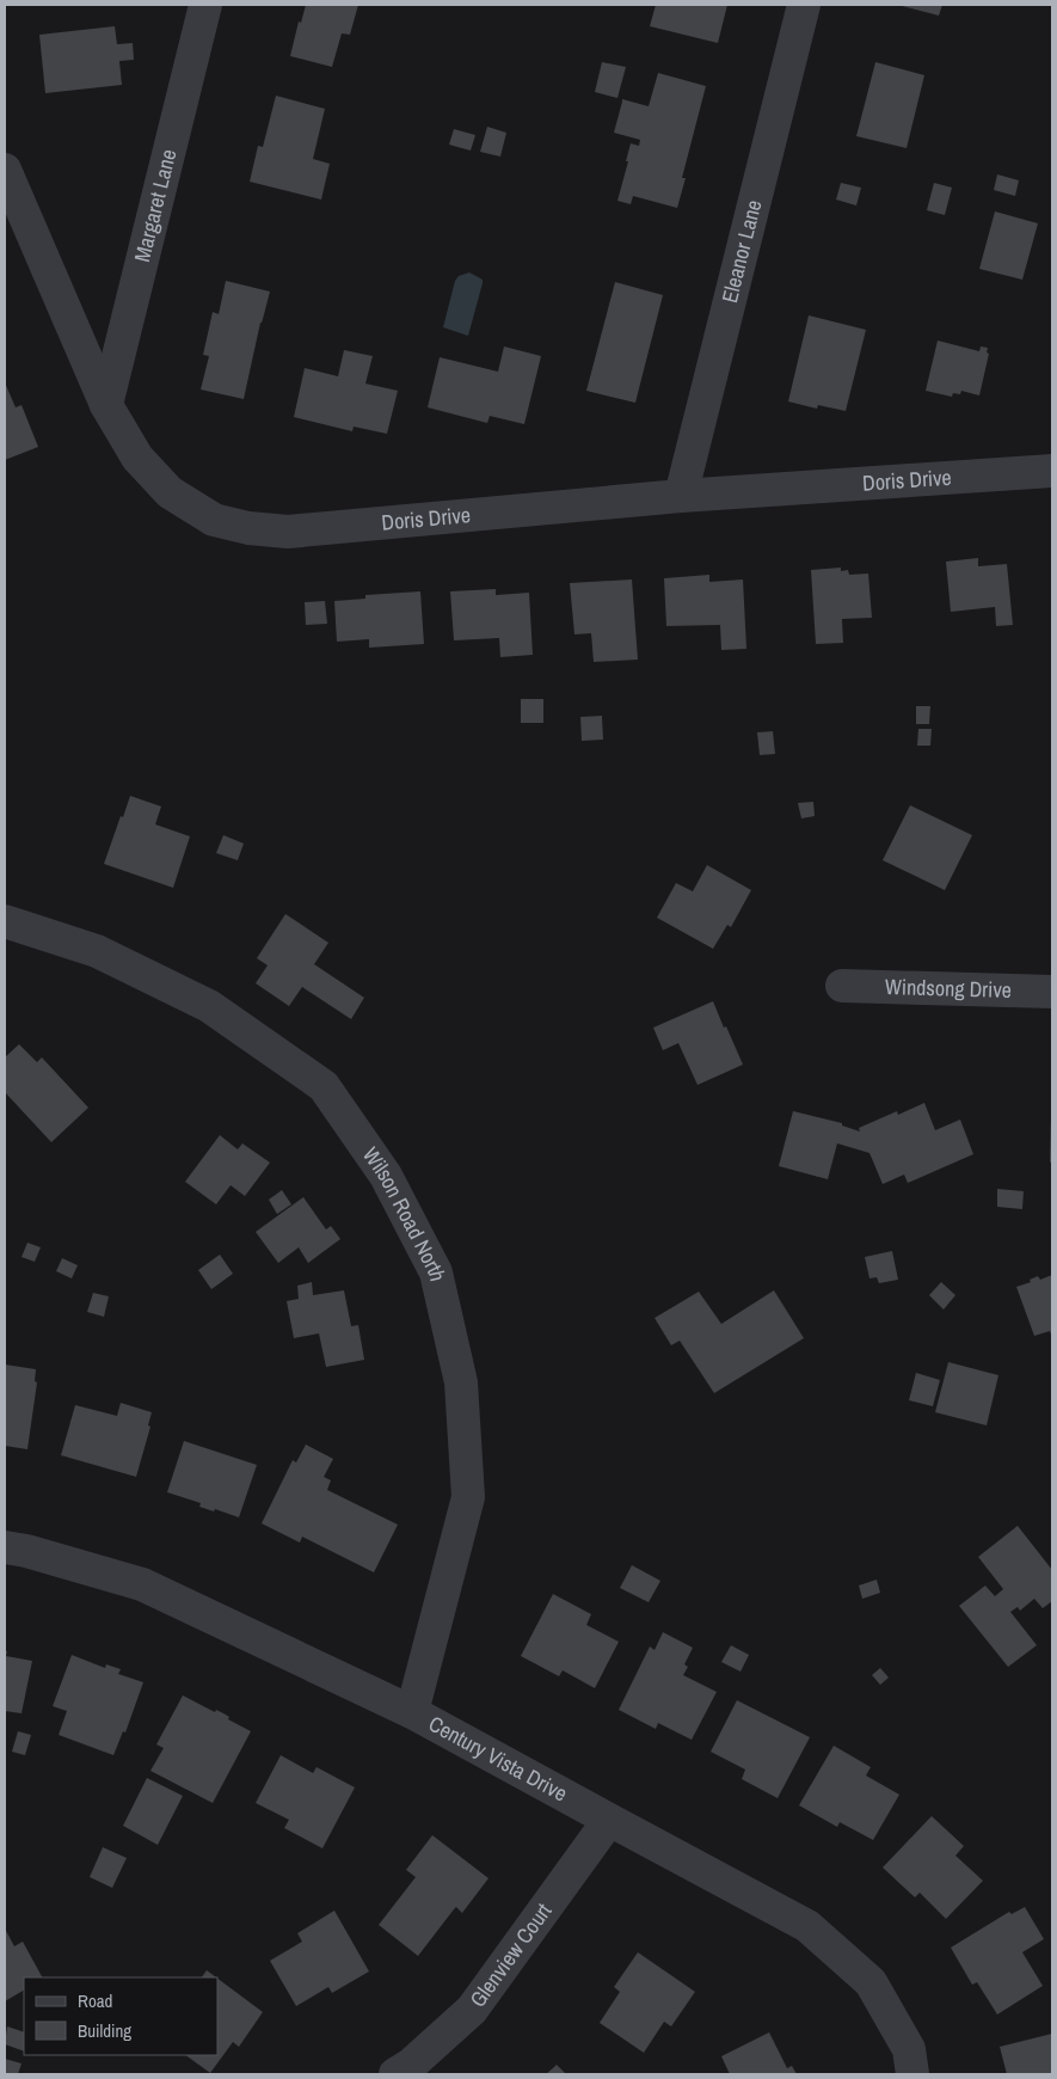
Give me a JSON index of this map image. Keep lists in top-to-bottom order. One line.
{"streets":{"street":["Margaret Lane","Eleanor Lane","Doris Drive","Windsong Drive","Wilson Road North","Century Vista Drive","Glenview Court"]},"crossings":[["Margaret Lane","Doris Drive"],["Eleanor Lane","Doris Drive"],["Wilson Road North","Century Vista Drive"],["Century Vista Drive","Glenview Court"]],"legend":["Road","Building"]}
